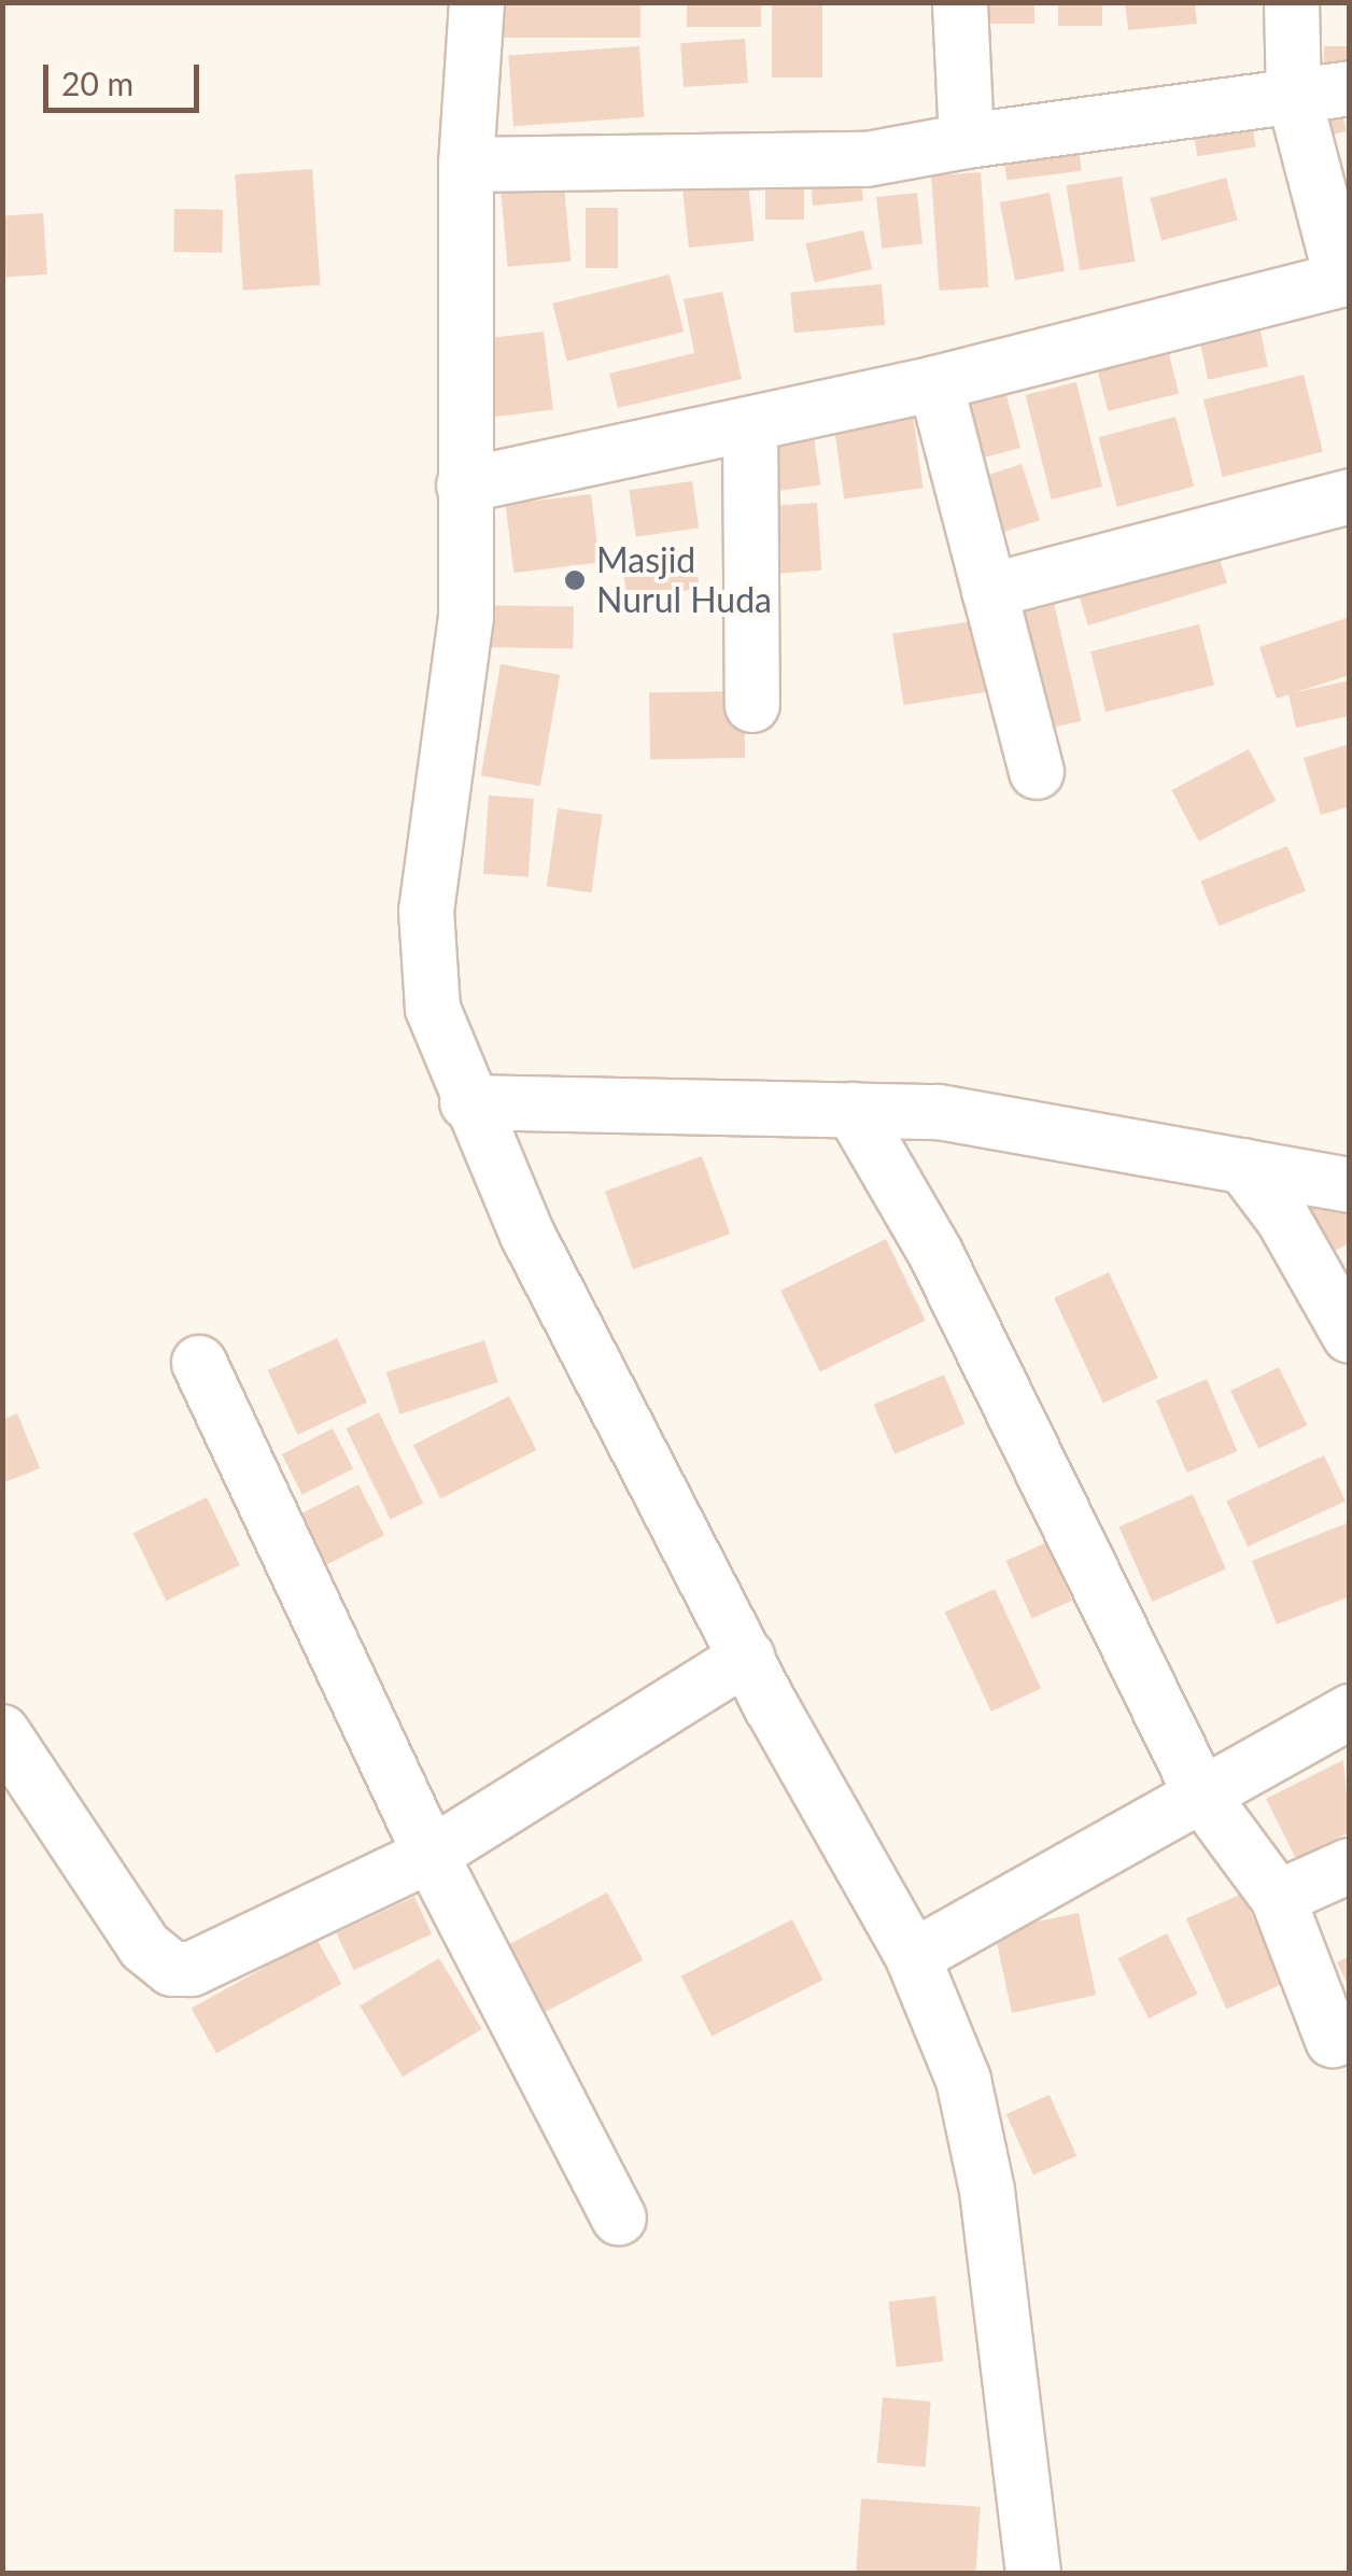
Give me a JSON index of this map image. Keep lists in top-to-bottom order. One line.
{"places":["Masjid Nurul Huda"],"scale_bar":"20 m"}
